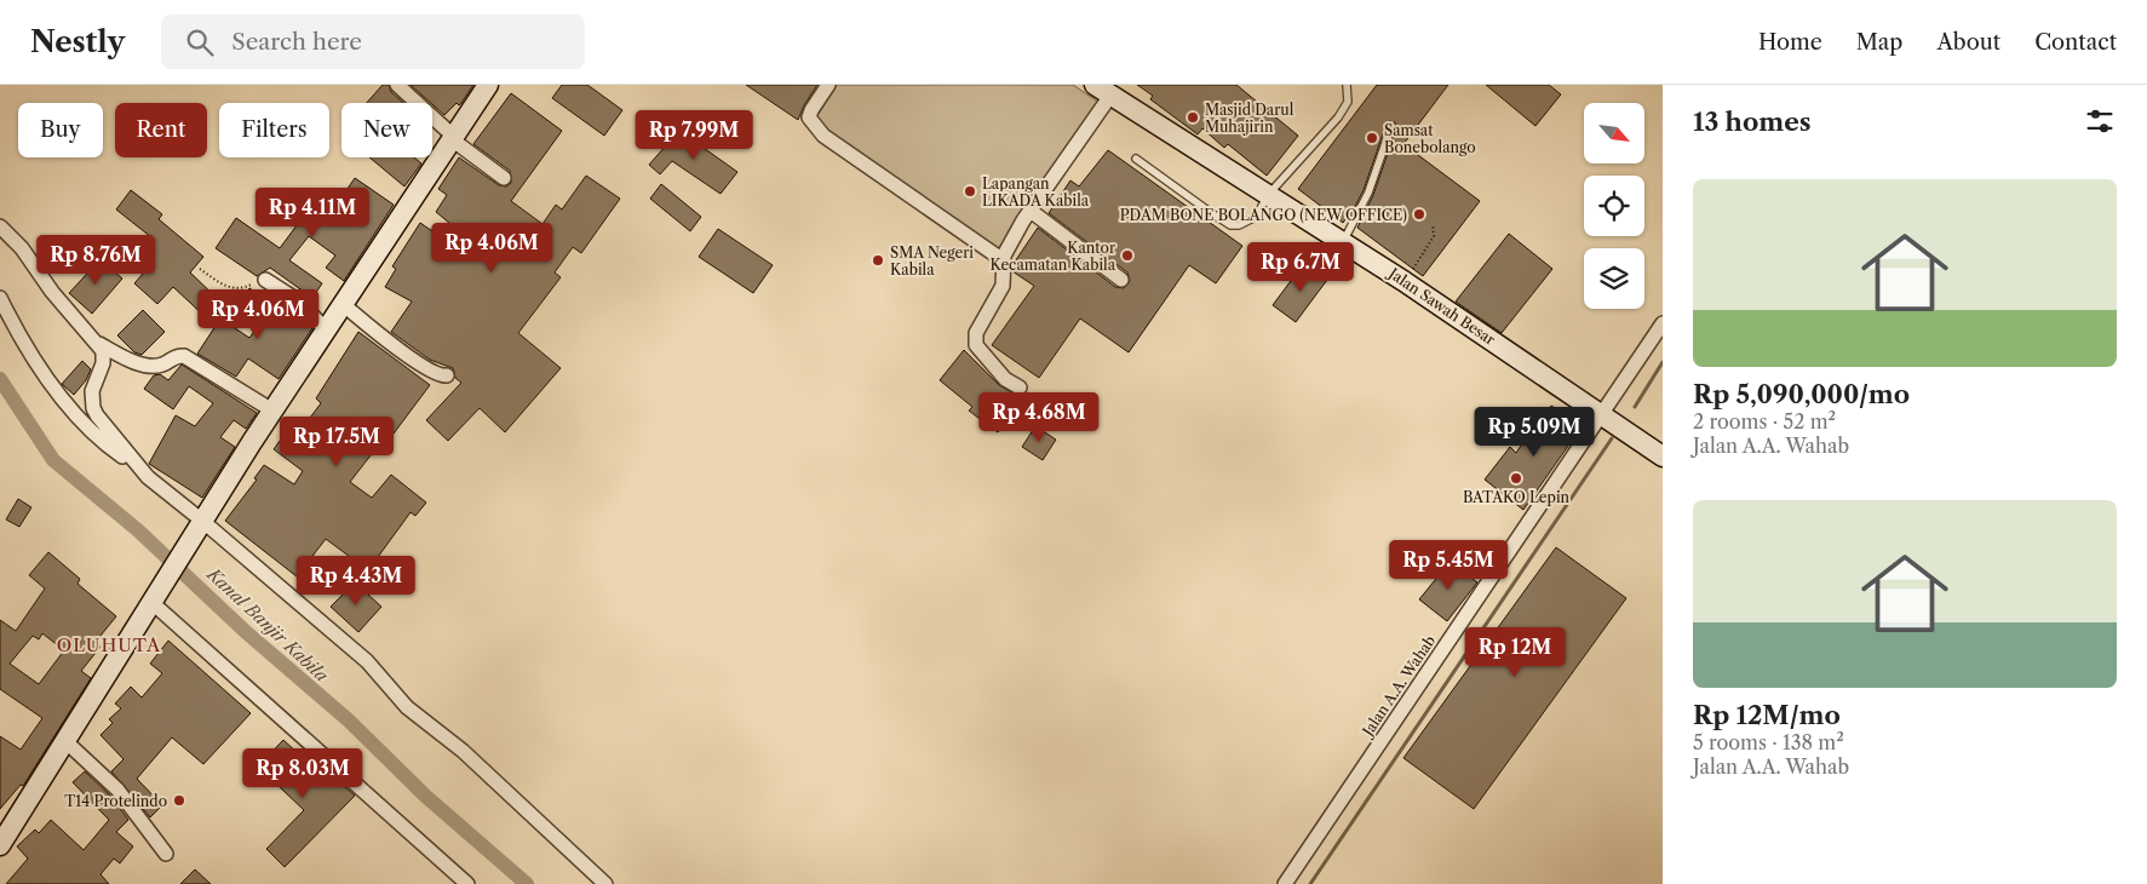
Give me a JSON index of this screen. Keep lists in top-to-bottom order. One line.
{"streets":{"main road":["Jalan Sawah Besar"],"street":["Jalan A.A. Wahab"]},"crossings":[["Jalan Sawah Besar","Jalan A.A. Wahab"]],"districts":["OLUHUTA"],"water":["Kanal Banjir Kabila"],"places":["Masjid Darul Muhajirin","Samsat Bonebolango","Lapangan LIKADA Kabila","PDAM BONE BOLANGO (NEW OFFICE)","Kantor Kecamatan Kabila","SMA Negeri Kabila","BATAKO Lepin","T14 Protelindo"],"north":"bottom right","page":{"header":"Nestly","search":"Search here","nav":["Home","Map","About","Contact"],"heading":"13 homes","chip":["Buy","Rent","Filters","New"],"price":["Rp 7.99M","Rp 4.11M","Rp 4.06M","Rp 8.76M","Rp 6.7M","Rp 4.06M","Rp 4.68M","Rp 5.09M","Rp 17.5M","Rp 5.45M","Rp 4.43M","Rp 12M","Rp 8.03M"],"list":[{"name":"Rp 5,090,000/mo","note":"2 rooms · 52 m² · Jalan A.A. Wahab"},{"name":"Rp 12M/mo","note":"5 rooms · 138 m² · Jalan A.A. Wahab"}]}}
